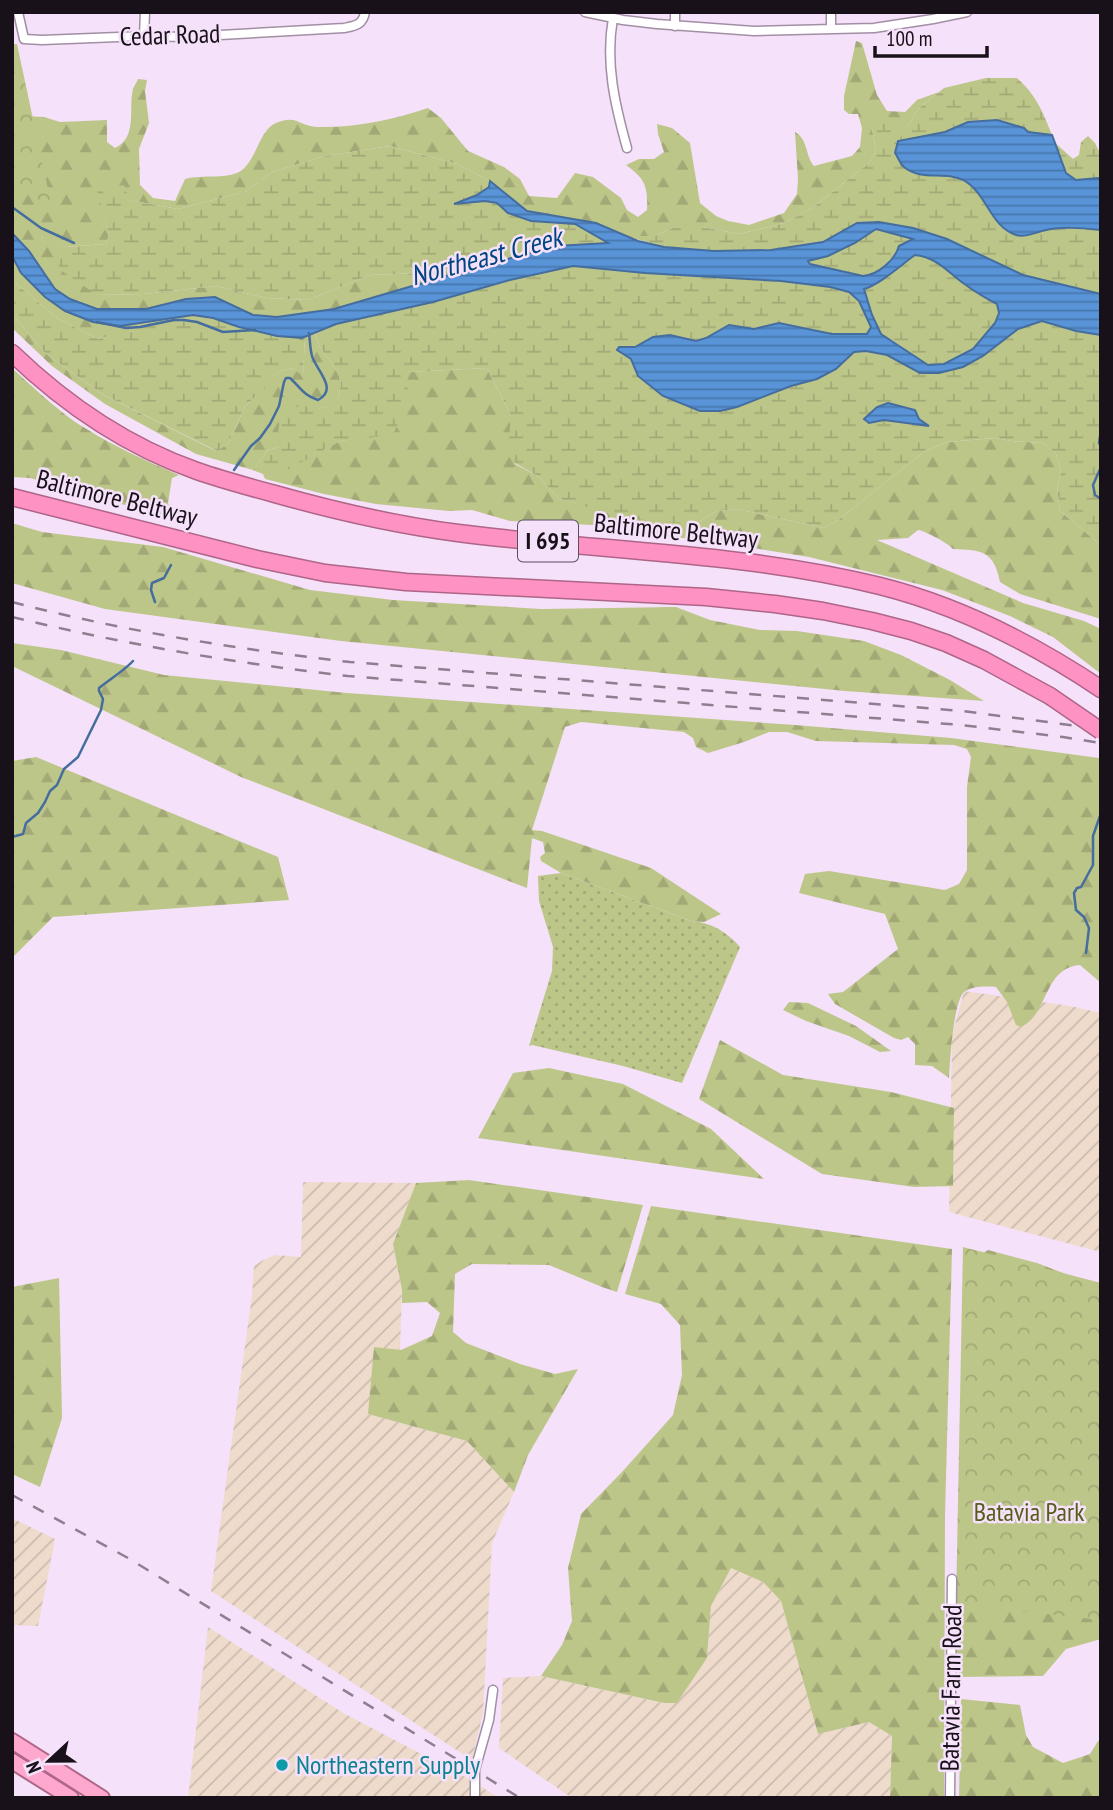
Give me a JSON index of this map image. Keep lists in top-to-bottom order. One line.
{"streets":{"highway":["Baltimore Beltway","I 695"],"street":["Cedar Road","Batavia Farm Road"]},"water":["Northeast Creek"],"parks":["Batavia Park"],"places":["Northeastern Supply"],"scale_bar":"100 m","north":"left"}
